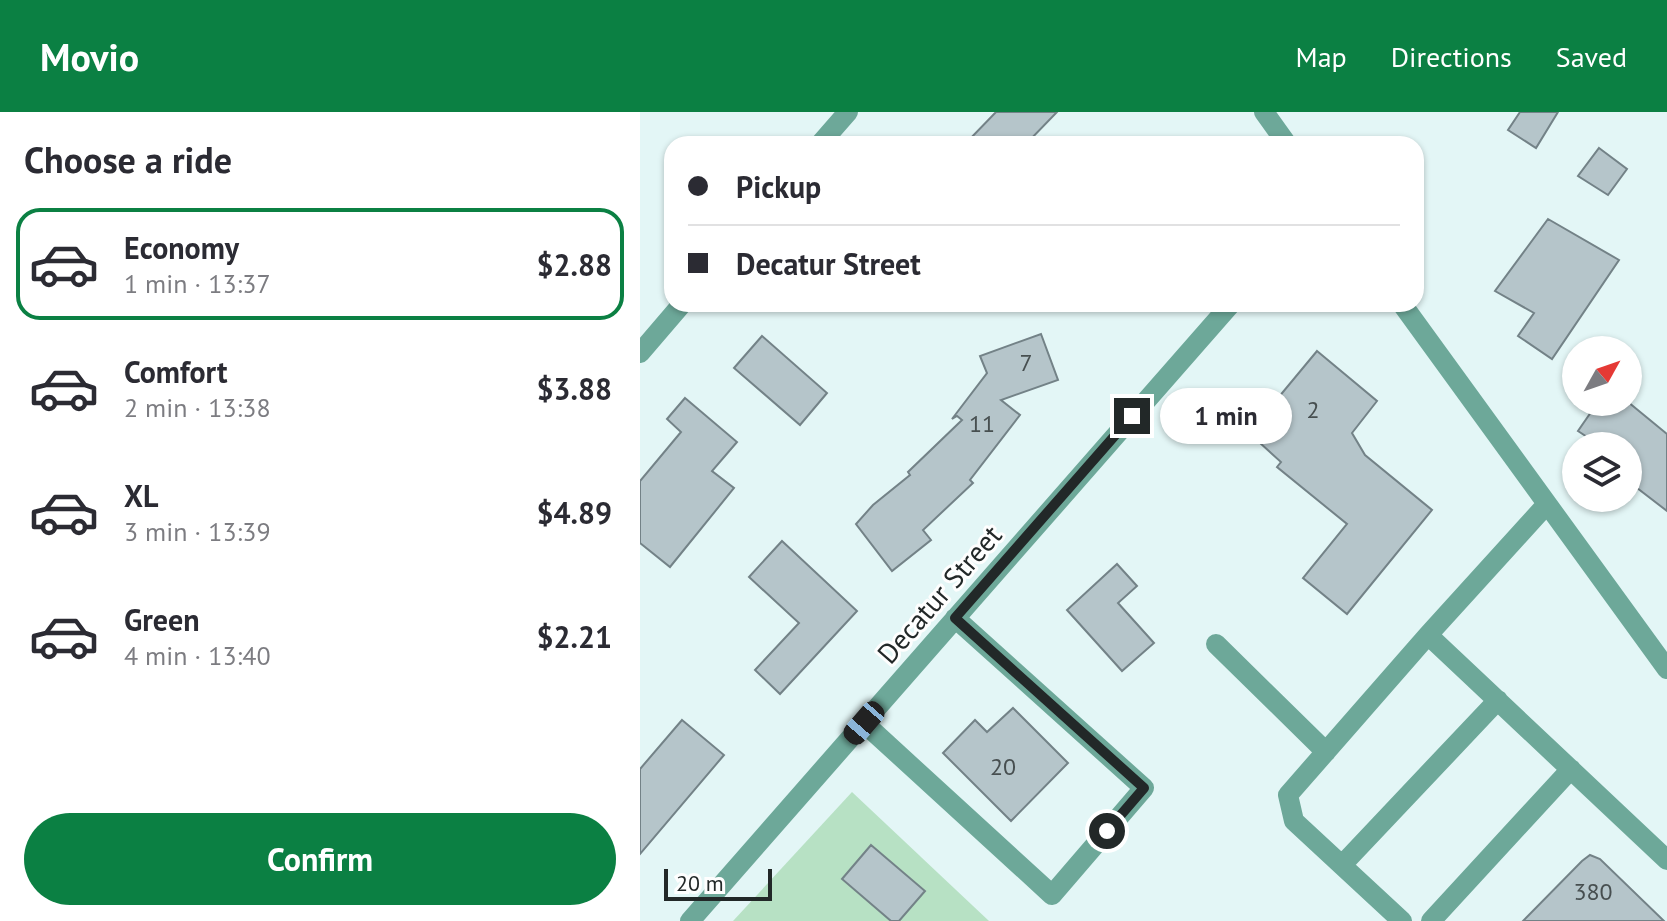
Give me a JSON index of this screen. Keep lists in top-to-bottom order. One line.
{"streets":{"street":["Decatur Street"]},"house_numbers":["7","2","11","20","380"],"scale_bar":"20 m","north":"top right","page":{"header":"Movio","nav":["Map","Directions","Saved"],"heading":"Choose a ride","banner":["Pickup","Decatur Street"],"list":[{"name":"Economy","note":"1 min · 13:37","value":"$2.88"},{"name":"Comfort","note":"2 min · 13:38","value":"$3.88"},{"name":"XL","note":"3 min · 13:39","value":"$4.89"},{"name":"Green","note":"4 min · 13:40","value":"$2.21"}],"bubble":"1 min","buttons":"Confirm","scale":"20 m"}}
